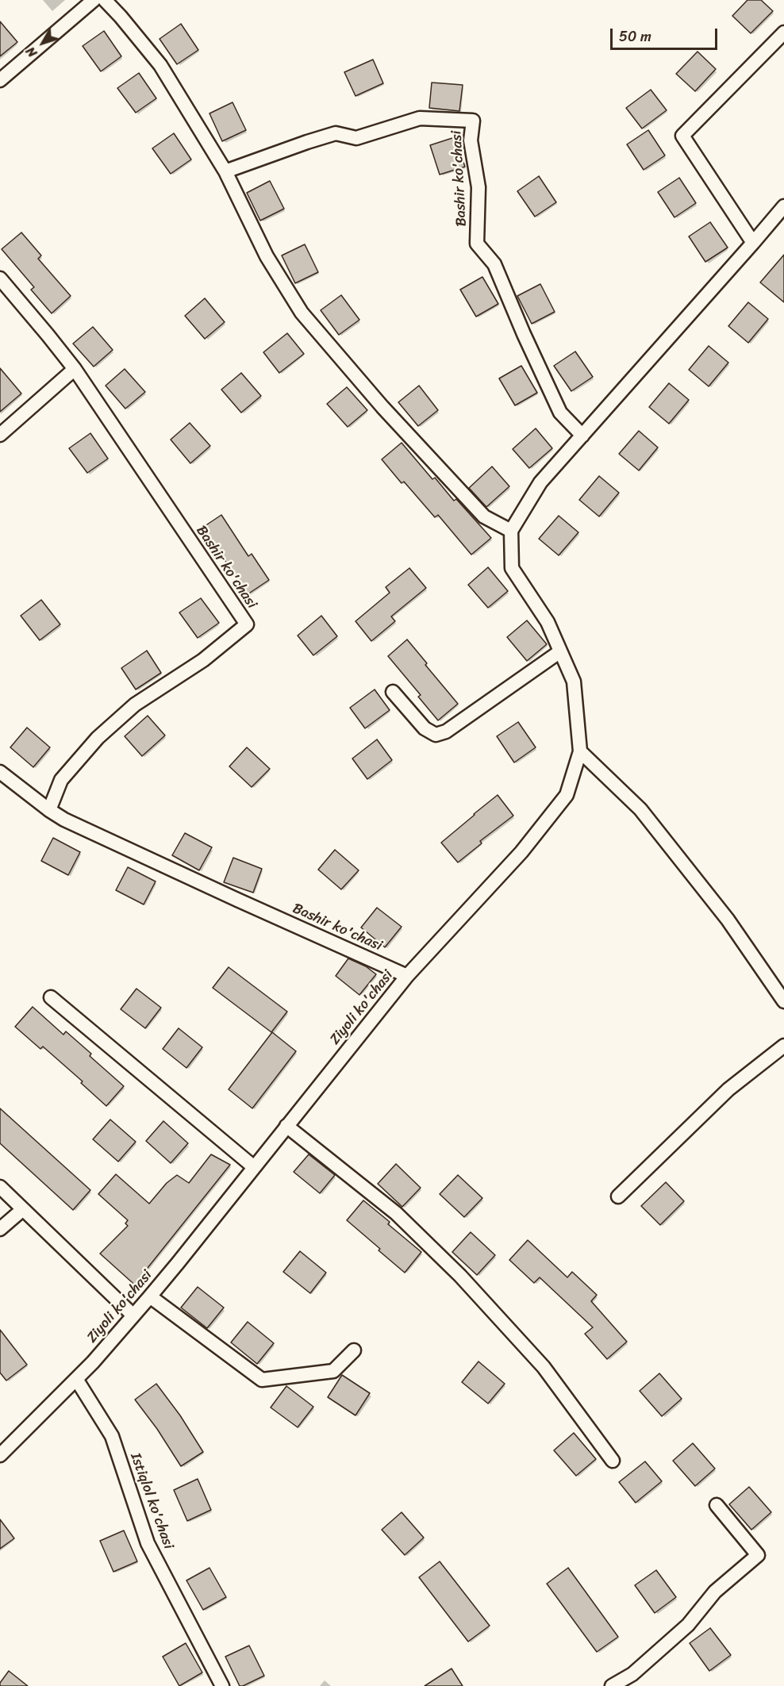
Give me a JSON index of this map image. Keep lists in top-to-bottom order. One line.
{"streets":{"street":["Bashir ko'chasi","Ziyoli ko'chasi","Istiqlol ko'chasi"]},"crossings":[["Bashir ko'chasi","Ziyoli ko'chasi"],["Ziyoli ko'chasi","Istiqlol ko'chasi"]],"scale_bar":"50 m","north":"bottom left"}
